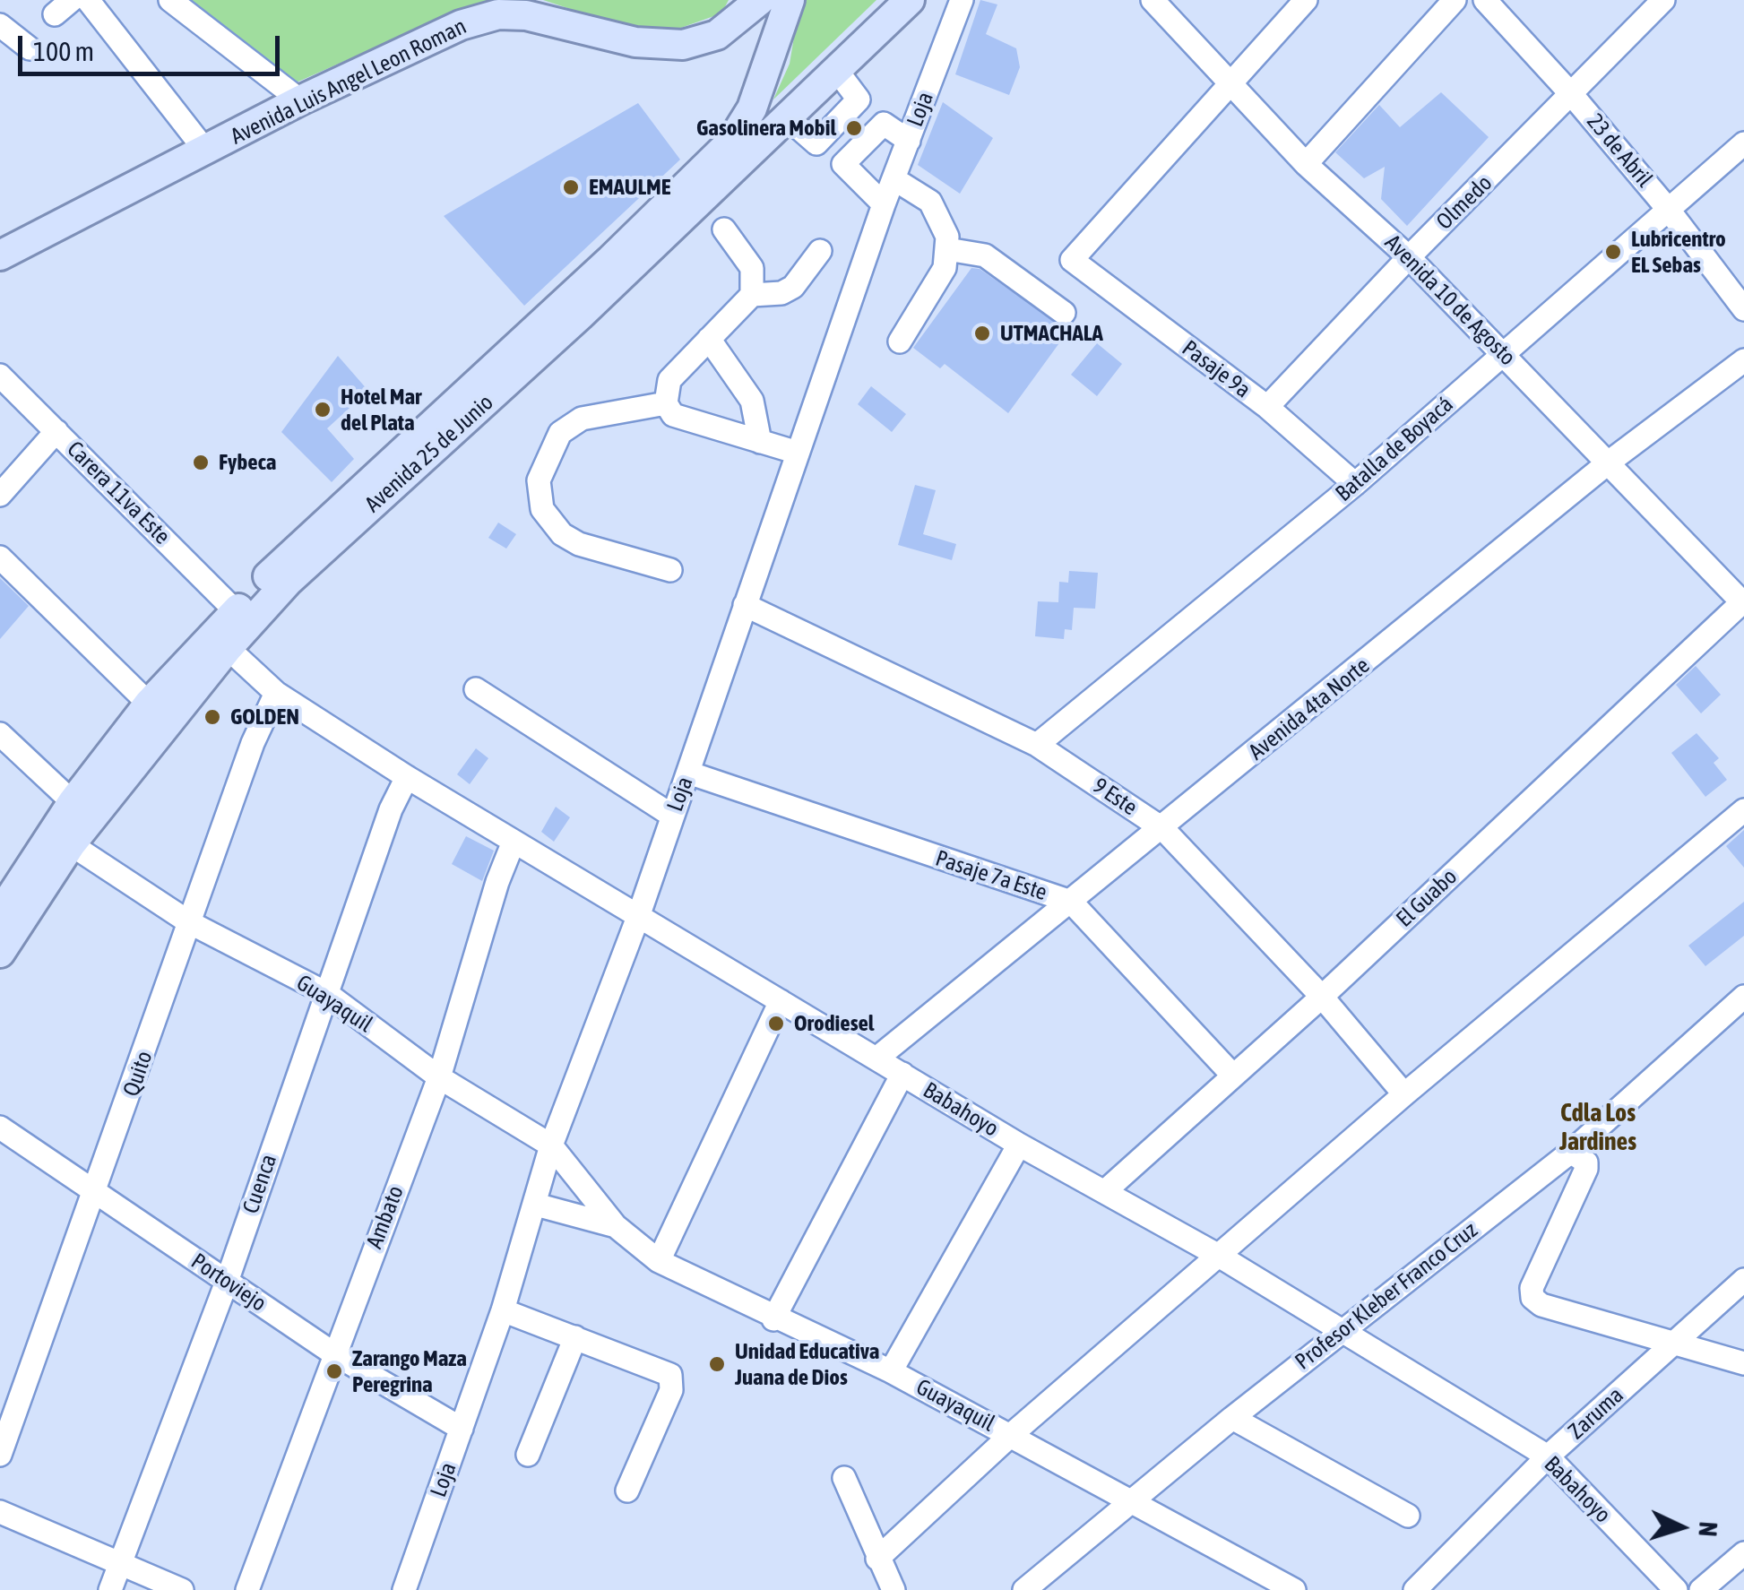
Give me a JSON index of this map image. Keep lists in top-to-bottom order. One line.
{"streets":{"main road":["Avenida Luis Angel Leon Roman","Avenida 25 de Junio"],"street":["Loja","23 de Abril","Olmedo","Avenida 10 de Agosto","Pasaje 9a","Batalla de Boyacá","Carera 11va Este","Avenida 4ta Norte","9 Este","Pasaje 7a Este","El Guabo","Guayaquil","Quito","Babahoyo","Cuenca","Ambato","Portoviejo","Profesor Kleber Franco Cruz","Zaruma"]},"crossings":[["Loja","9 Este"],["Loja","Pasaje 7a Este"],["Loja","Guayaquil"],["Loja","Babahoyo"],["Loja","Portoviejo"],["23 de Abril","Olmedo"],["23 de Abril","Batalla de Boyacá"],["Olmedo","Avenida 10 de Agosto"],["Olmedo","Pasaje 9a"],["Avenida 10 de Agosto","Pasaje 9a"],["Avenida 10 de Agosto","Batalla de Boyacá"],["Avenida 10 de Agosto","Avenida 4ta Norte"],["Avenida 10 de Agosto","El Guabo"],["Pasaje 9a","Batalla de Boyacá"],["Batalla de Boyacá","9 Este"],["Avenida 25 de Junio","Carera 11va Este"],["Avenida 25 de Junio","Guayaquil"],["Avenida 25 de Junio","Babahoyo"],["Avenida 4ta Norte","9 Este"],["Avenida 4ta Norte","Pasaje 7a Este"],["Avenida 4ta Norte","Babahoyo"],["9 Este","El Guabo"],["Pasaje 7a Este","El Guabo"],["El Guabo","Babahoyo"],["Guayaquil","Quito"],["Guayaquil","Cuenca"],["Guayaquil","Ambato"],["Guayaquil","Profesor Kleber Franco Cruz"],["Quito","Babahoyo"],["Quito","Portoviejo"],["Babahoyo","Cuenca"],["Babahoyo","Ambato"],["Babahoyo","Profesor Kleber Franco Cruz"],["Babahoyo","Zaruma"],["Cuenca","Portoviejo"],["Ambato","Portoviejo"]],"districts":["Cdla Los Jardines"],"places":["Gasolinera Mobil","EMAULME","Lubricentro EL Sebas","UTMACHALA","Hotel Mar del Plata","Fybeca","GOLDEN","Orodiesel","Unidad Educativa Juana de Dios","Zarango Maza Peregrina"],"scale_bar":"100 m","north":"right"}
